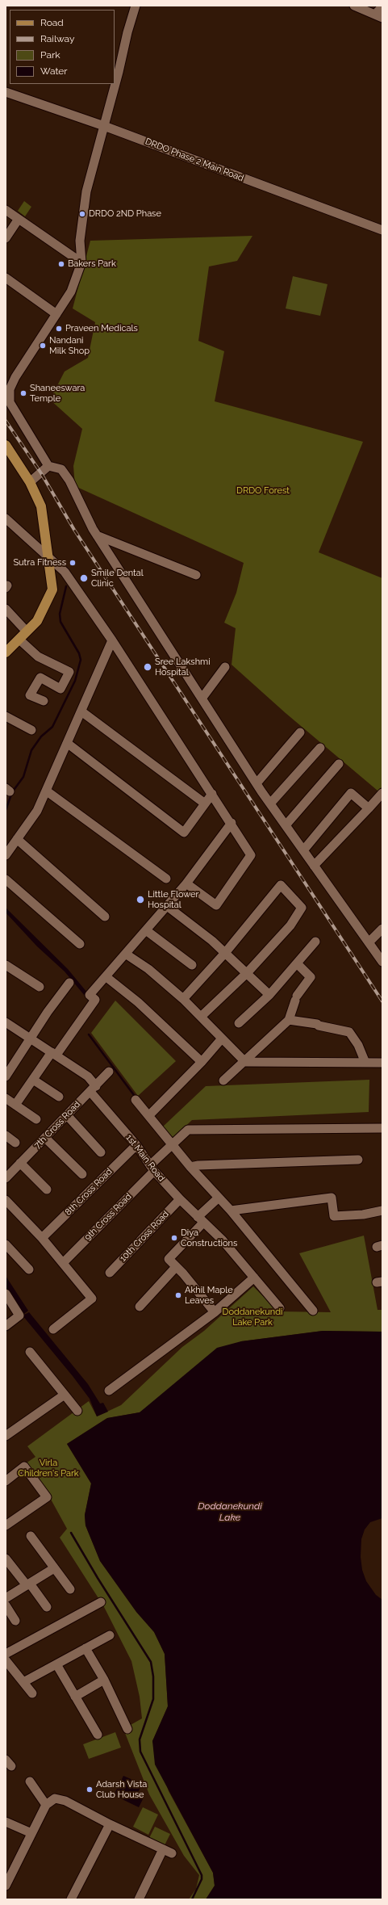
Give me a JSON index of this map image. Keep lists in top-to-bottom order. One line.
{"streets":{"street":["DRDO Phase 2 Main Road","7th Cross Road","1st Main Road","8th Cross Road","9th Cross Road","10th Cross Road"]},"crossings":[["7th Cross Road","1st Main Road"],["1st Main Road","8th Cross Road"],["1st Main Road","9th Cross Road"],["1st Main Road","10th Cross Road"]],"water":["Doddanekundi Lake"],"parks":["DRDO Forest","Doddanekundi Lake Park","Virla Children's Park"],"places":["DRDO 2ND Phase","Bakers Park","Praveen Medicals","Nandani Milk Shop","Shaneeswara Temple","Sutra Fitness","Smile Dental Clinic","Sree Lakshmi Hospital","Little Flower Hospital","Diya Constructions","Akhil Maple Leaves","Adarsh Vista Club House"],"legend":["Road","Railway","Park","Water"]}
